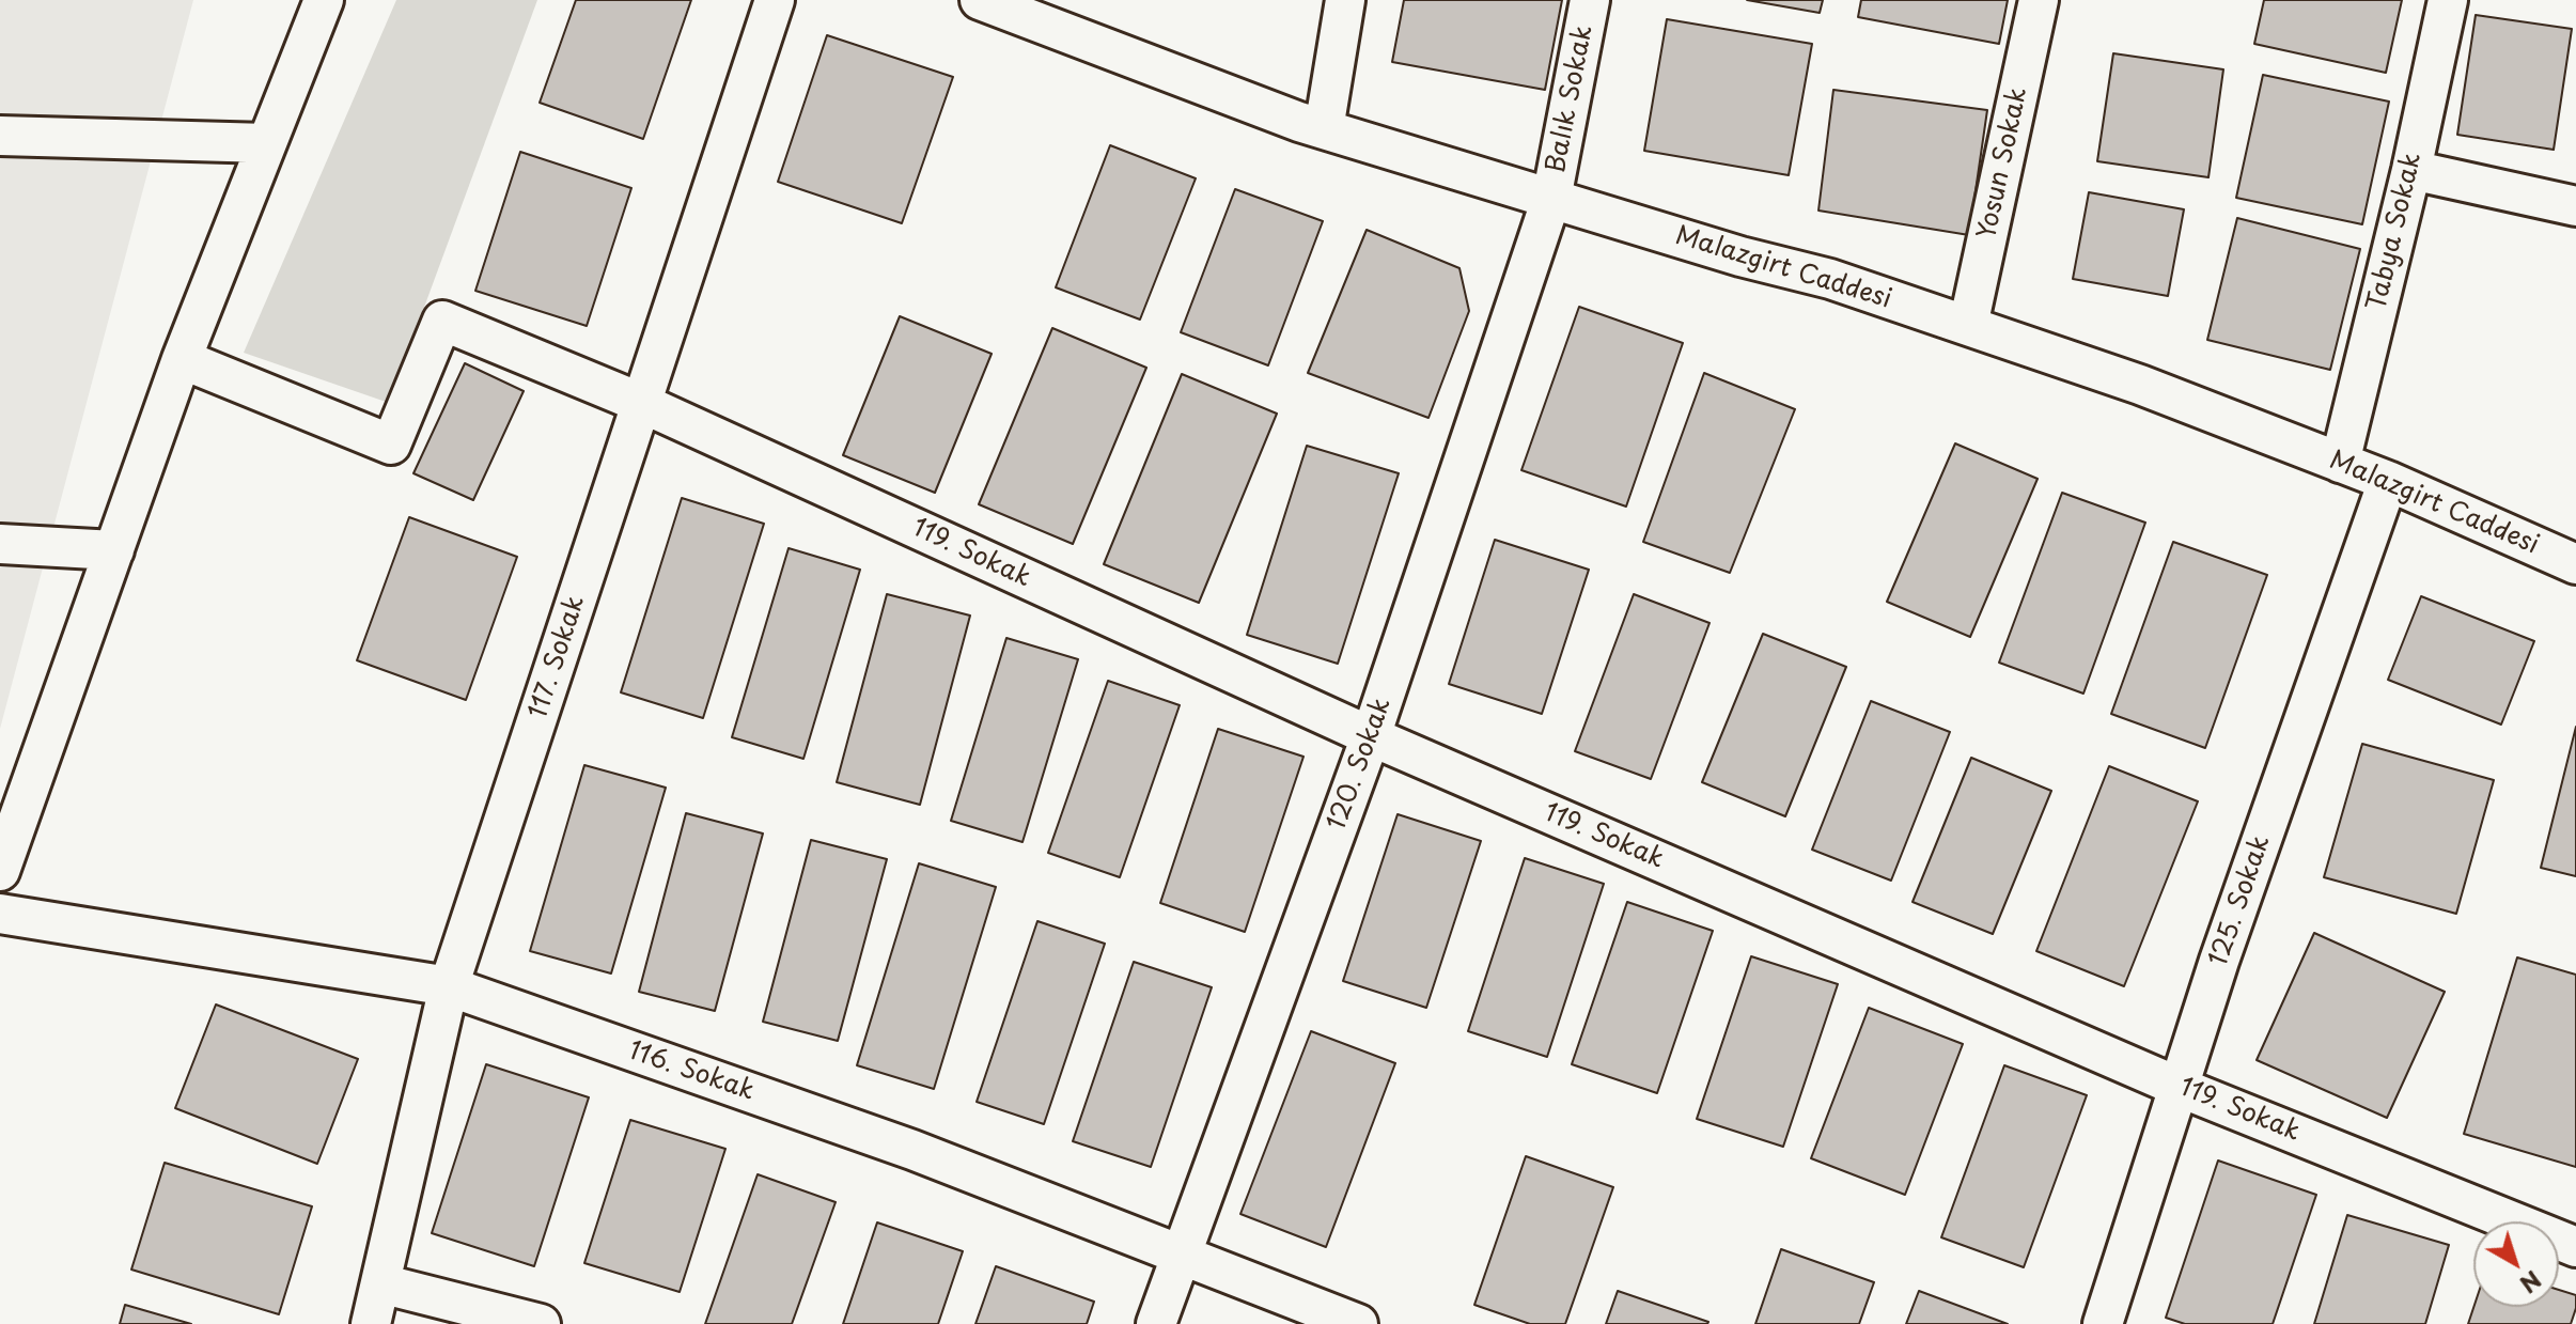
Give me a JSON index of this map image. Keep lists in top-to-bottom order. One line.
{"streets":{"street":["Balık Sokak","Yosun Sokak","Tabya Sokak","Malazgirt Caddesi","119. Sokak","117. Sokak","120. Sokak","125. Sokak","116. Sokak"]},"crossings":[["Balık Sokak","Malazgirt Caddesi"],["Balık Sokak","120. Sokak"],["Yosun Sokak","Malazgirt Caddesi"],["Tabya Sokak","Malazgirt Caddesi"],["Malazgirt Caddesi","120. Sokak"],["Malazgirt Caddesi","125. Sokak"],["119. Sokak","117. Sokak"],["119. Sokak","120. Sokak"],["119. Sokak","125. Sokak"],["117. Sokak","116. Sokak"],["120. Sokak","116. Sokak"]],"north":"bottom right"}
